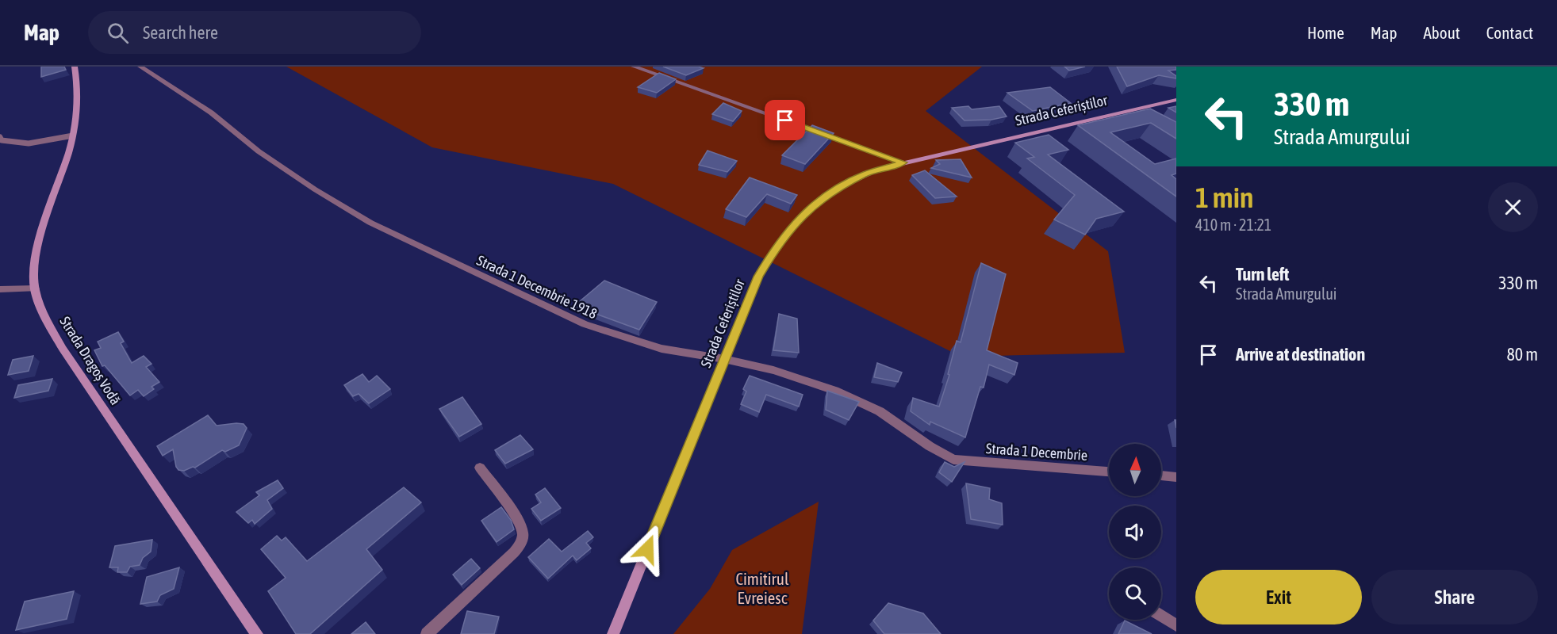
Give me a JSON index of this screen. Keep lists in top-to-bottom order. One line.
{"streets":{"street":["Strada Ceferiștilor","Strada 1 Decembrie 1918","Strada Dragoș Vodă","Strada 1 Decembrie"]},"crossings":[["Strada Ceferiștilor","Strada 1 Decembrie 1918"],["Strada 1 Decembrie 1918","Strada 1 Decembrie"]],"parks":["Cimitirul Evreiesc"],"north":"top","page":{"header":"Map","search":"Search here","nav":["Home","Map","About","Contact"],"turn":["330 m","Strada Amurgului"],"heading":["1 min","410 m · 21:21"],"list":[{"name":"Turn left","note":"Strada Amurgului","value":"330 m"},{"name":"Arrive at destination","value":"80 m"}],"buttons":["Exit","Share"]}}
